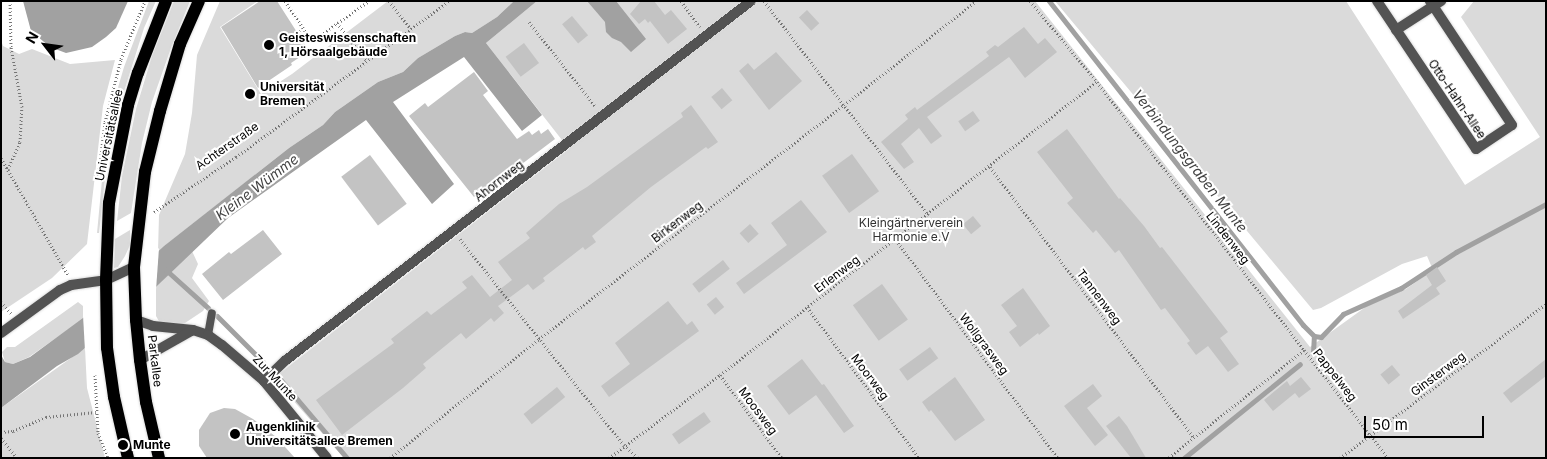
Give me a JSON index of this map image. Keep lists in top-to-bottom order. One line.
{"streets":{"main road":["Universitätsallee","Parkallee"],"street":["Otto-Hahn-Allee","Ahornweg","Zur Munte"],"path":["Achterstraße","Birkenweg","Lindenweg","Erlenweg","Tannenweg","Wollgrasweg","Ginsterweg","Pappelweg","Moorweg","Moosweg"]},"crossings":[["Ahornweg","Zur Munte"],["Lindenweg","Erlenweg"],["Lindenweg","Pappelweg"],["Erlenweg","Tannenweg"],["Erlenweg","Wollgrasweg"],["Erlenweg","Moorweg"],["Erlenweg","Moosweg"],["Parkallee","Zur Munte"],["Ginsterweg","Pappelweg"]],"water":["Verbindungsgraben Munte","Kleine Wümme"],"parks":["Kleingärtnerverein Harmonie e.V"],"places":["Geisteswissenschaften 1, Hörsaalgebäude","Universität Bremen","Augenklinik Universitätsallee Bremen","Munte"],"scale_bar":"50 m","north":"top left"}
